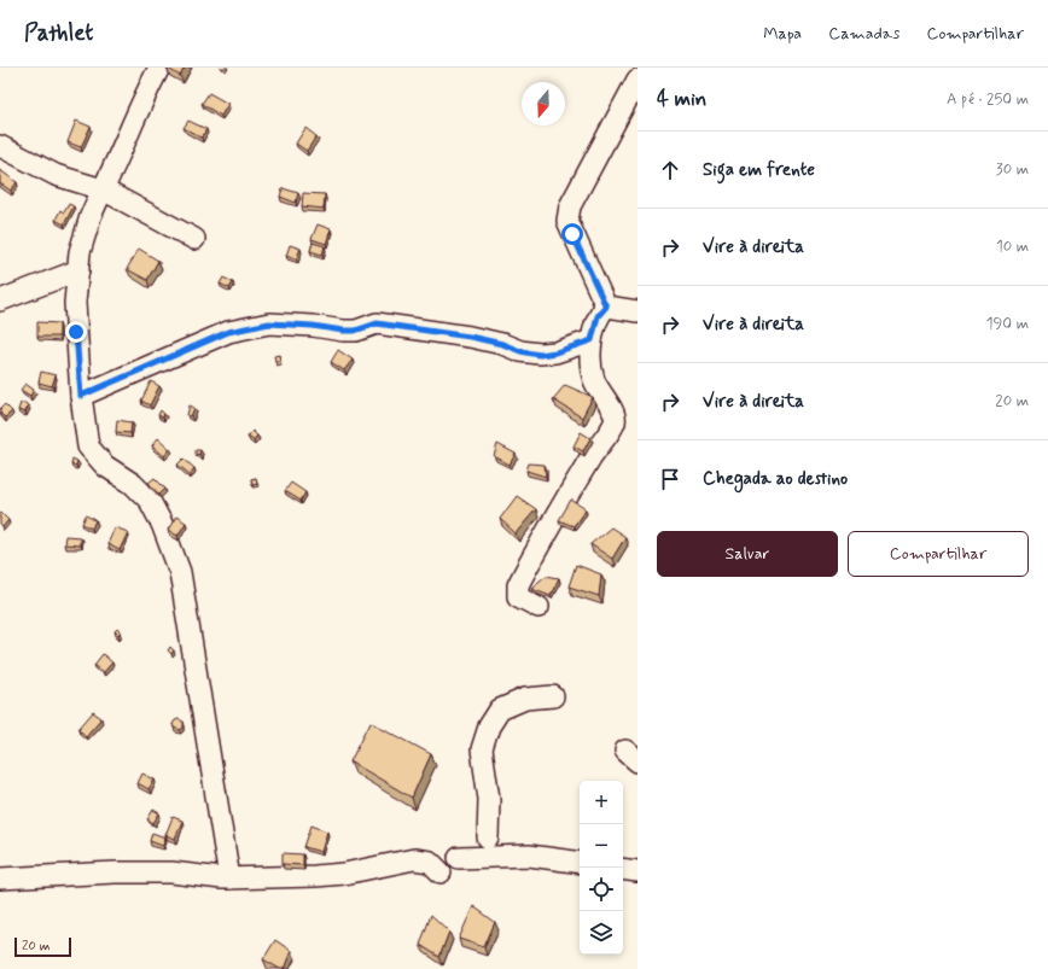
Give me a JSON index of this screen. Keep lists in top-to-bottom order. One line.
{"scale_bar":"20 m","north":"bottom","page":{"header":"Pathlet","nav":["Mapa","Camadas","Compartilhar"],"heading":["4 min","A pé · 250 m"],"list":[["Siga em frente","30 m"],["Vire à direita","10 m"],["Vire à direita","190 m"],["Vire à direita","20 m"],"Chegada ao destino"],"buttons":["Salvar","Compartilhar"],"map_buttons":["+","−"],"scale":"20 m"}}
